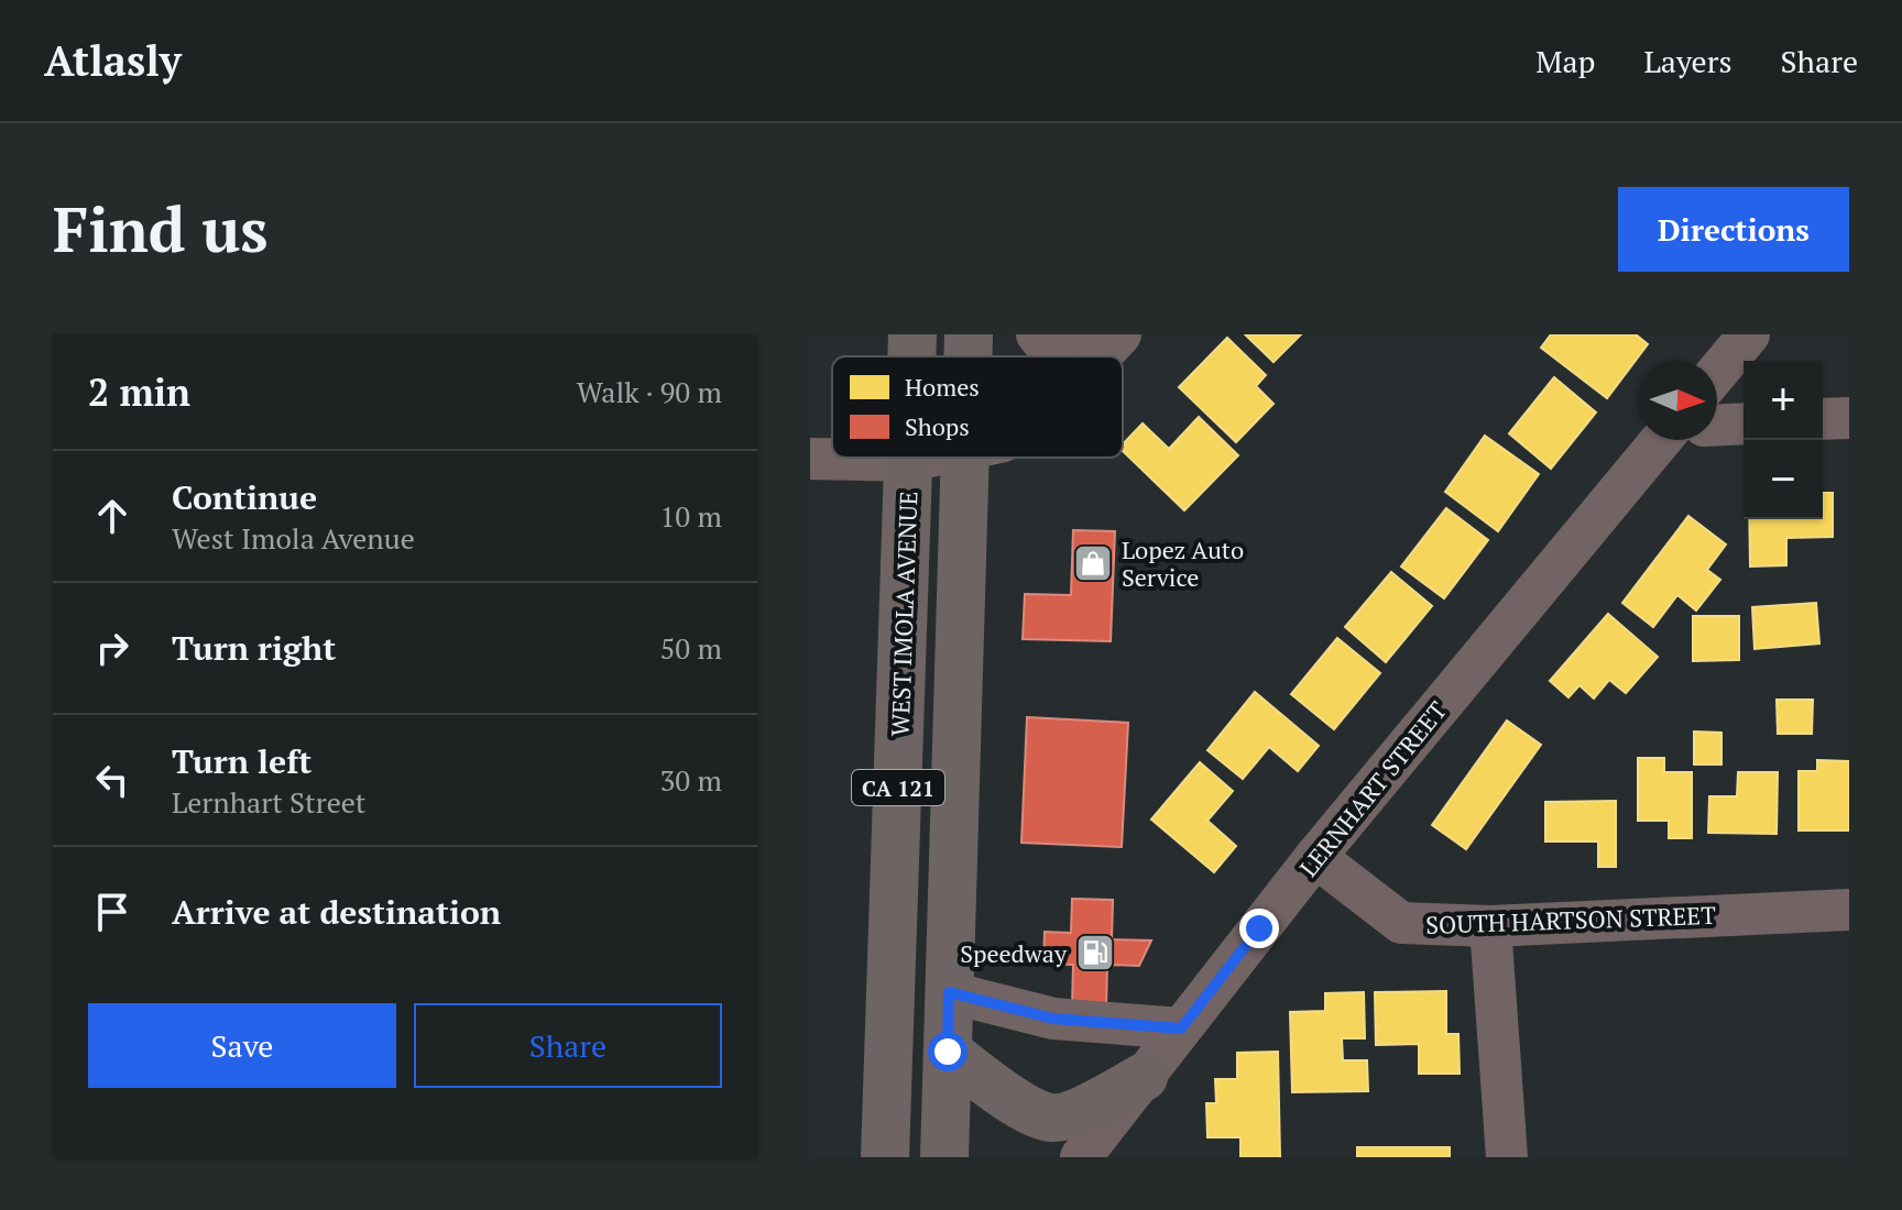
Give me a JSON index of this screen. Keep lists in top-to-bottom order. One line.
{"streets":{"main road":["WEST IMOLA AVENUE","CA 121"],"street":["LERNHART STREET","SOUTH HARTSON STREET"]},"crossings":[["LERNHART STREET","SOUTH HARTSON STREET"]],"places":{"shop":["Lopez Auto Service"],"fuel station":["Speedway"]},"legend":["Homes","Shops"],"north":"right","page":{"header":"Atlasly","nav":["Map","Layers","Share"],"buttons":["Directions",["Save","Share"]],"title":"Find us","heading":["2 min","Walk · 90 m"],"map_buttons":["+","−"],"list":[["Continue","West Imola Avenue","10 m"],["Turn right","50 m"],["Turn left","Lernhart Street","30 m"],"Arrive at destination"]}}
